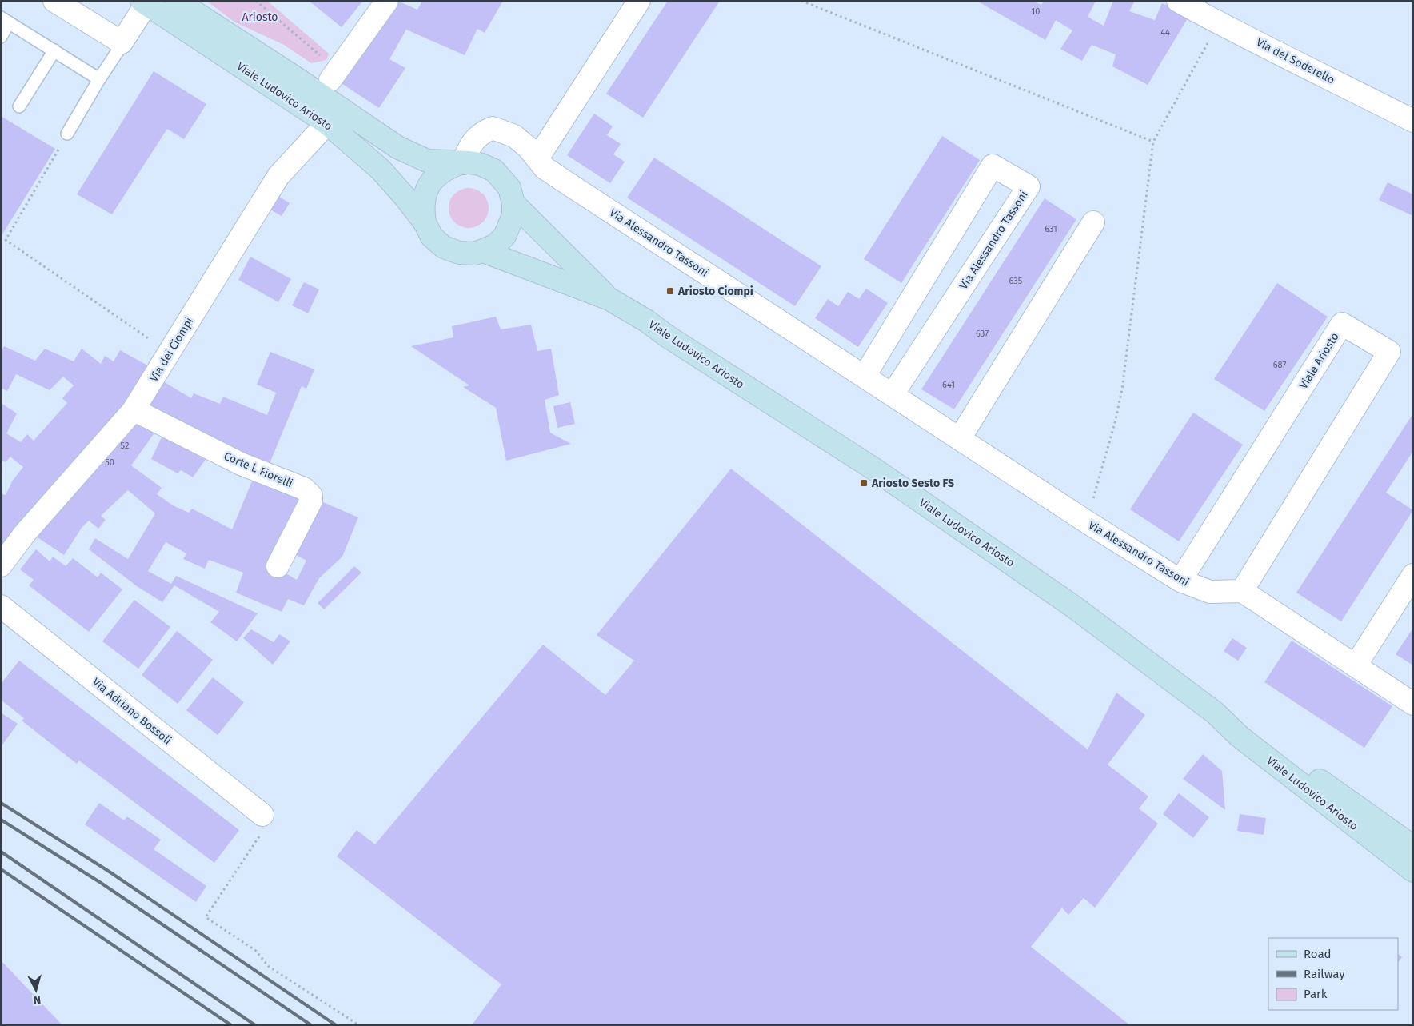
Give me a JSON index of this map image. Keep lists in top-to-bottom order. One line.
{"streets":{"street":["Via del Soderello","Viale Ludovico Ariosto","Via Alessandro Tassoni","Via dei Ciompi","Viale Ariosto","Corte l. Fiorelli","Via Adriano Bossoli"]},"crossings":[["Viale Ludovico Ariosto","Via Alessandro Tassoni"],["Viale Ludovico Ariosto","Via dei Ciompi"],["Via Alessandro Tassoni","Viale Ariosto"],["Via dei Ciompi","Corte l. Fiorelli"]],"parks":["Ariosto"],"places":{"transit":["Ariosto Ciompi","Ariosto Sesto FS"]},"house_numbers":["10","44","631","635","637","687","641","52","50"],"legend":["Road","Railway","Park"],"north":"bottom"}
